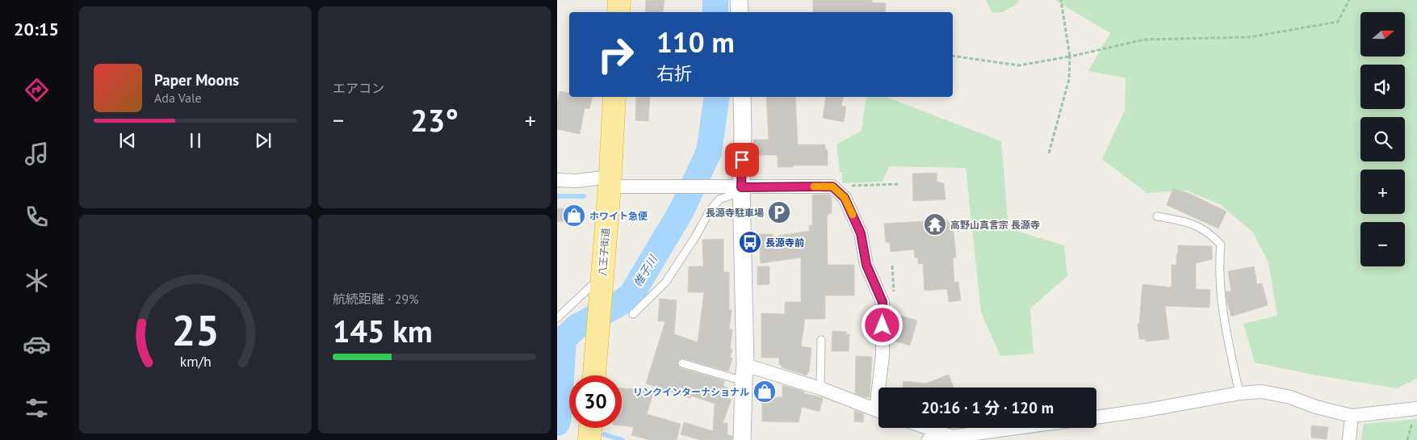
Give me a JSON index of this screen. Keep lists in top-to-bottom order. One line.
{"streets":{"highway":["八王子街道"]},"water":["帷子川"],"places":{"parking":["長源寺駐車場"],"shop":["ホワイト急便","リンクインターナショナル"],"temple":["高野山真言宗 長源寺"],"bus stop":["長源寺前"]},"north":"right","page":{"tabs":"20:15","tile":["エアコン",["航続距離 · 29%","145 km"]],"map_buttons":["+","−"],"turn":["110 m","右折"],"song":["Paper Moons","Ada Vale"],"heat":["−","23°","+"],"limit":"30","trip":"20:16 · 1 分 · 120 m","gauge":["25","km/h"]}}
